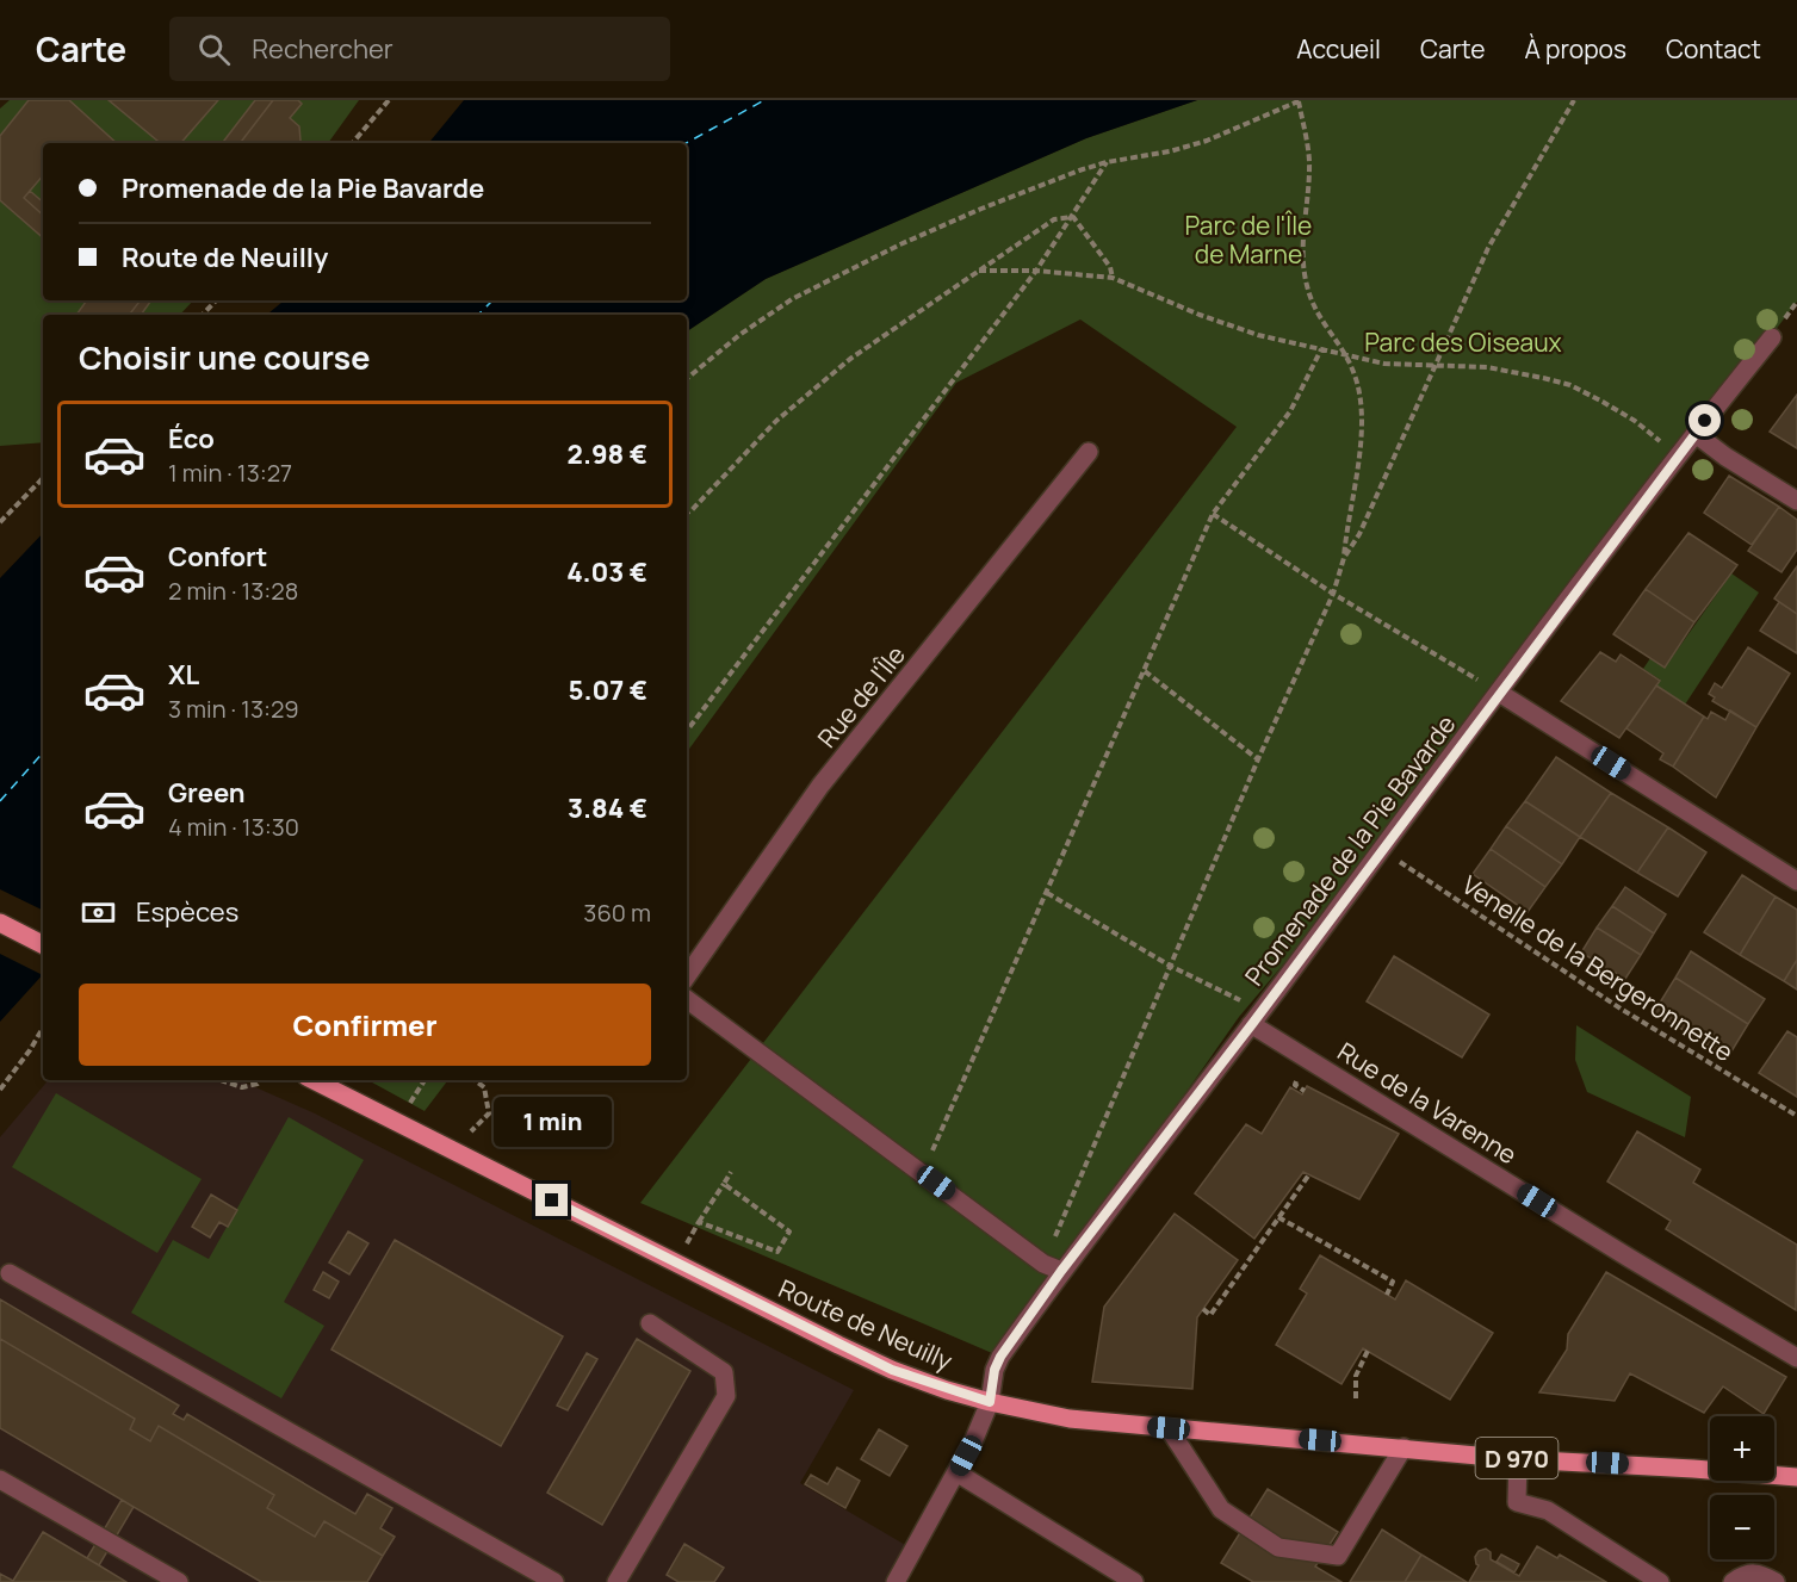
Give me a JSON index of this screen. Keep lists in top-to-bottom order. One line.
{"streets":{"main road":["Route de Neuilly","D 970"],"street":["Rue de l'Île","Promenade de la Pie Bavarde","Rue de la Varenne"],"path":["Venelle de la Bergeronnette"]},"crossings":[["Promenade de la Pie Bavarde","Venelle de la Bergeronnette"],["Promenade de la Pie Bavarde","Rue de la Varenne"],["Promenade de la Pie Bavarde","Route de Neuilly"]],"parks":["Parc de l'Île de Marne","Parc des Oiseaux"],"page":{"header":"Carte","search":"Rechercher","nav":["Accueil","Carte","À propos","Contact"],"banner":["Promenade de la Pie Bavarde","Route de Neuilly"],"heading":"Choisir une course","list":[{"name":"Éco","note":"1 min · 13:27","value":"2.98 €"},{"name":"Confort","note":"2 min · 13:28","value":"4.03 €"},{"name":"XL","note":"3 min · 13:29","value":"5.07 €"},{"name":"Green","note":"4 min · 13:30","value":"3.84 €"}],"pay":["Espèces","360 m"],"buttons":"Confirmer","bubble":"1 min","map_buttons":["+","−"]}}
